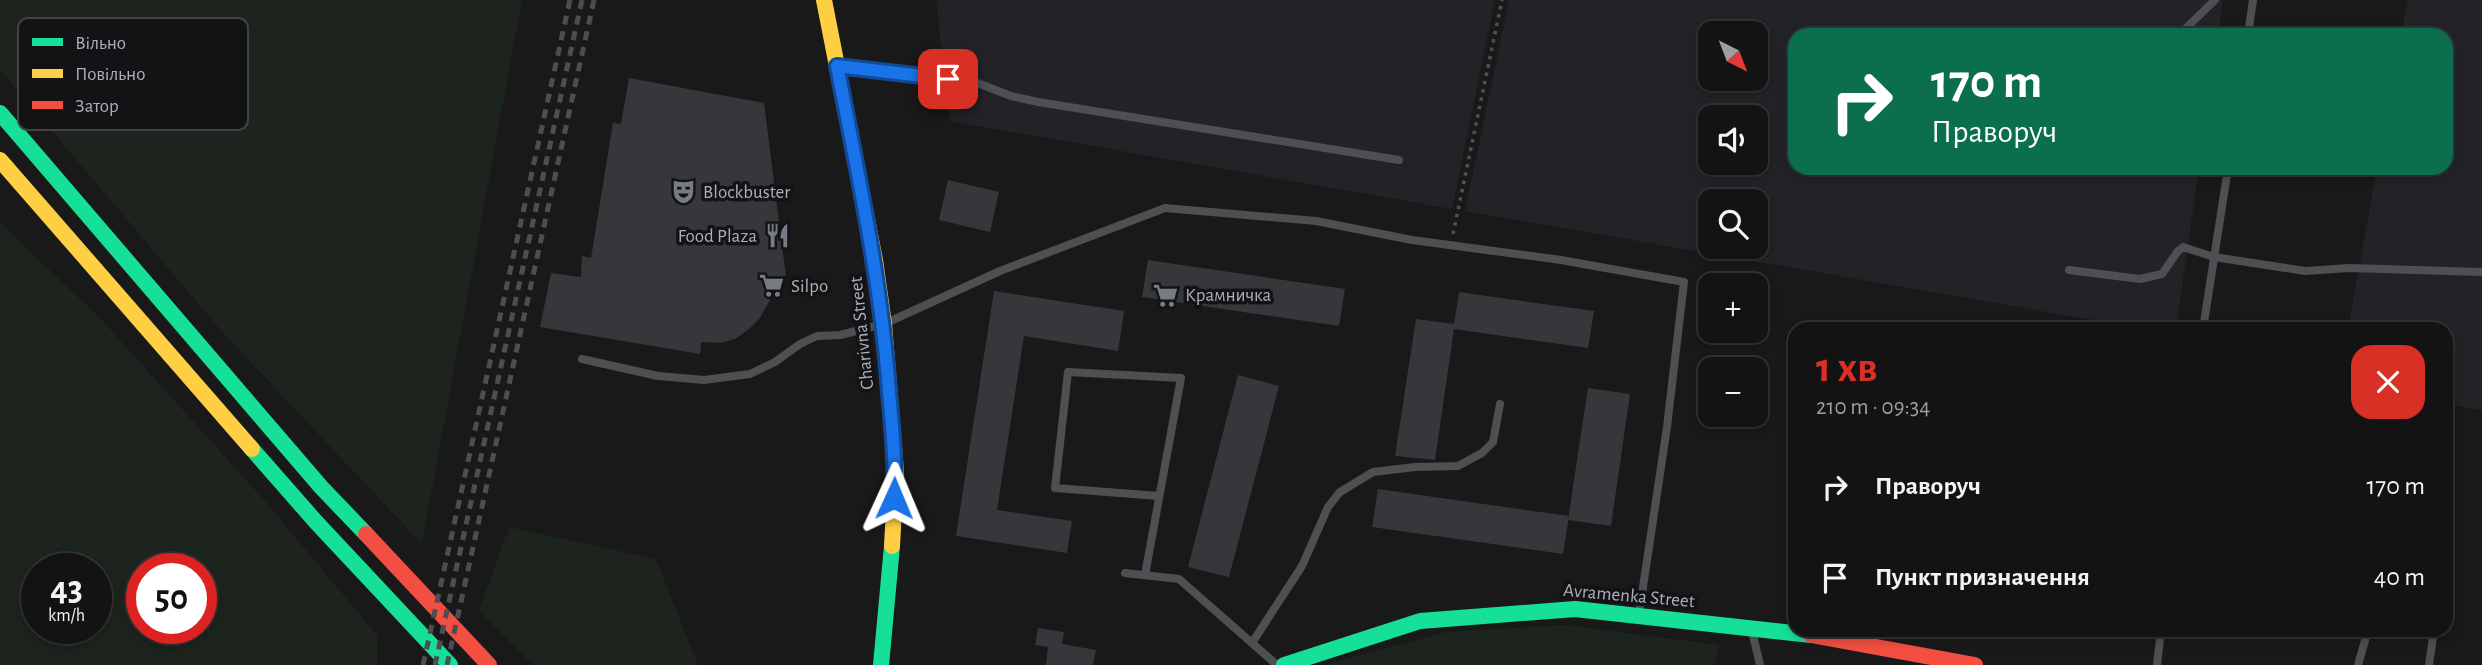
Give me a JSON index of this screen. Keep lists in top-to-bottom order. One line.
{"streets":{"main road":["Charivna Street","Avramenka Street"]},"places":{"theatre":["Blockbuster"],"restaurant":["Food Plaza"],"supermarket":["Silpo","Крамничка"]},"legend":["Вільно","Повільно","Затор"],"north":"bottom right","page":{"map_buttons":["+","−"],"turn":["170 m","Праворуч"],"heading":["1 хв","210 m · 09:34"],"list":[{"name":"Праворуч","value":"170 m"},{"name":"Пункт призначення","value":"40 m"}],"speed":"43 km/h","limit":"50"}}
